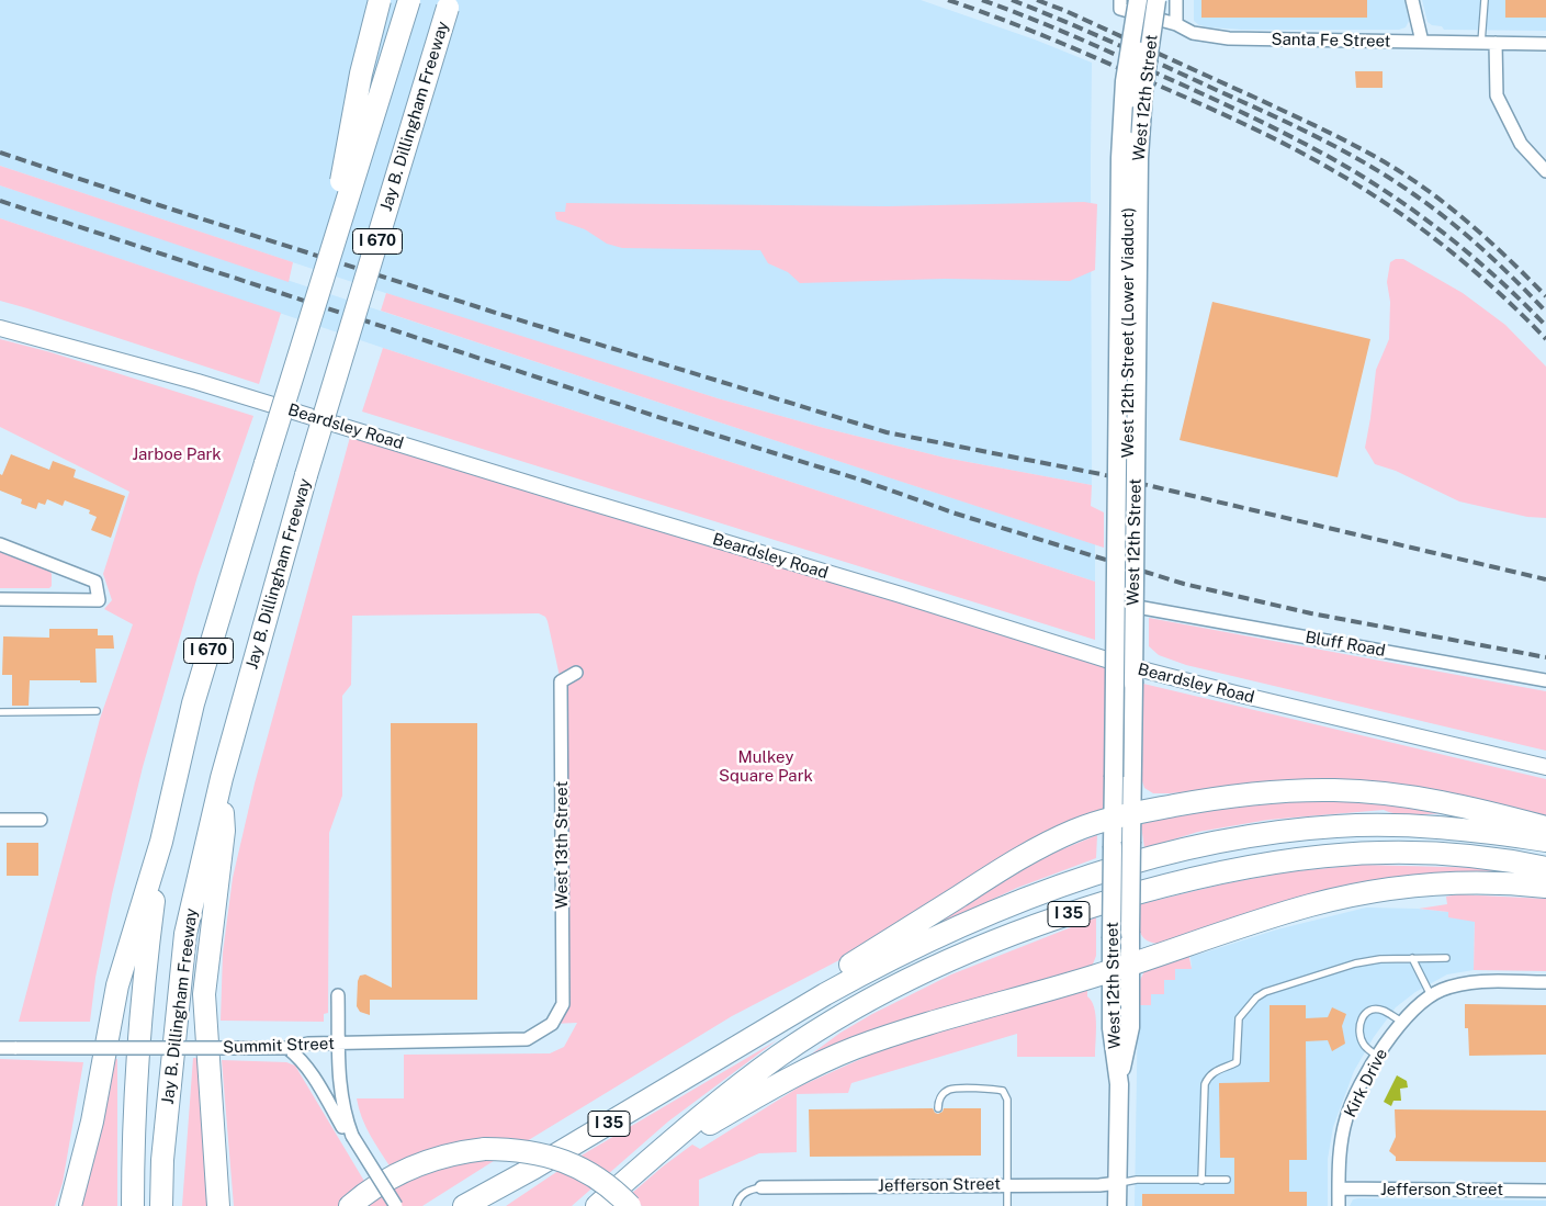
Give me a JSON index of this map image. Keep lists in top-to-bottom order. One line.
{"streets":{"highway":["Jay B. Dillingham Freeway","I 670","I 35"],"main road":["West 12th Street"],"street":["Santa Fe Street","West 12th Street (Lower Viaduct)","Beardsley Road","Bluff Road","West 13th Street","Summit Street","Kirk Drive","Jefferson Street"]},"crossings":[["Santa Fe Street","West 12th Street"],["West 12th Street","Jefferson Street"],["West 12th Street (Lower Viaduct)","Beardsley Road"],["West 13th Street","Summit Street"],["Kirk Drive","Jefferson Street"]],"parks":["Jarboe Park","Mulkey Square Park"]}
